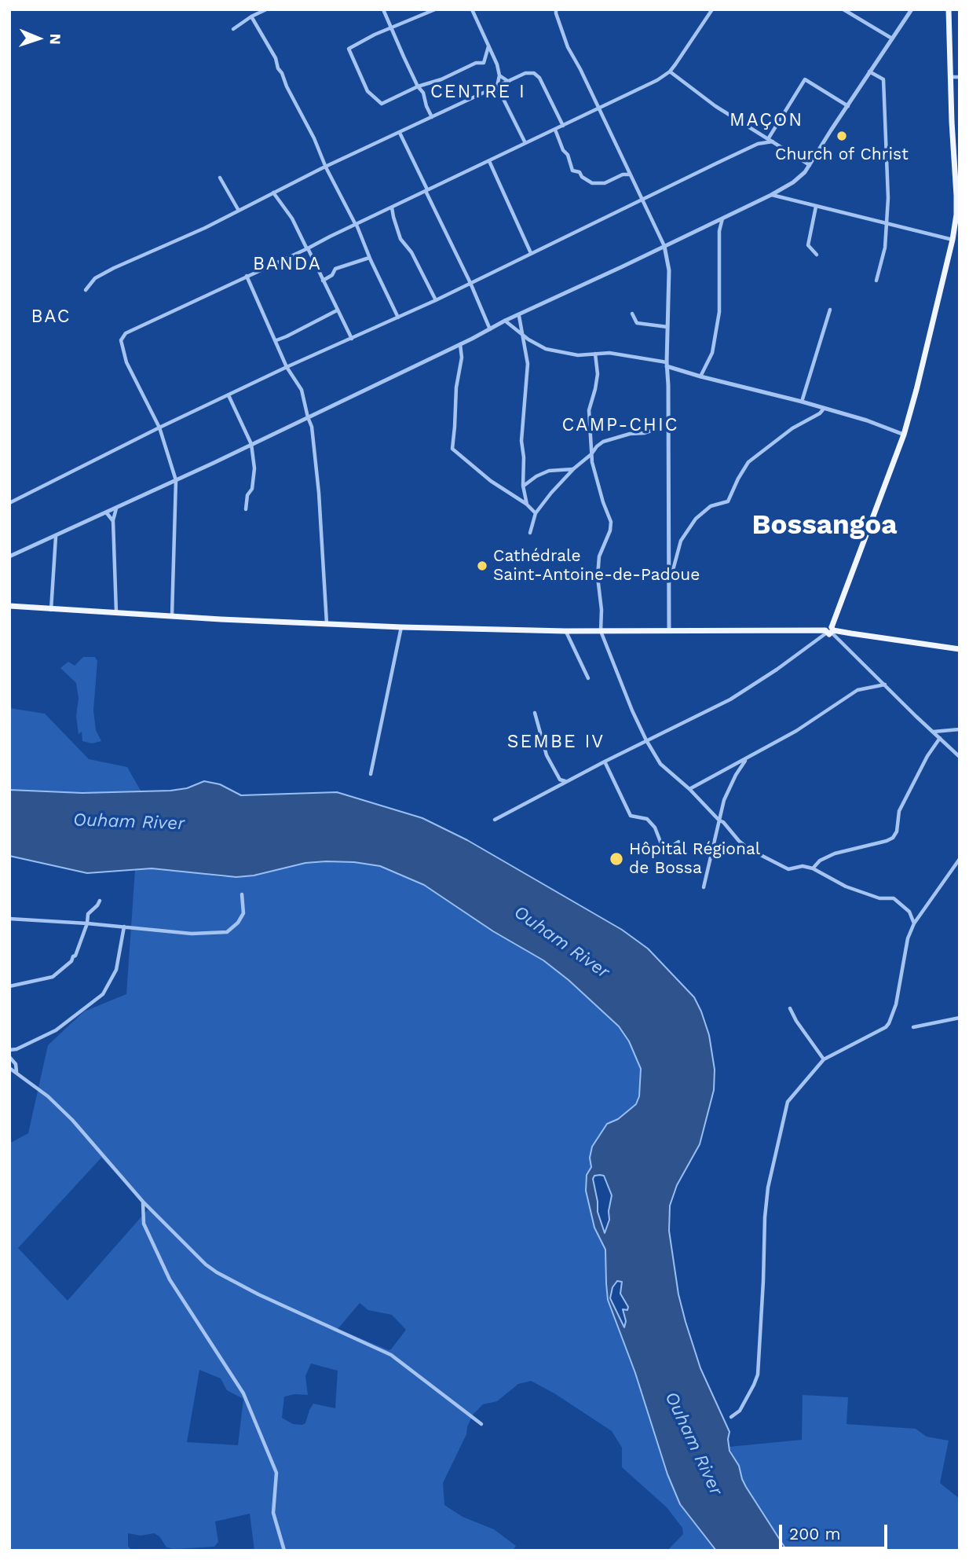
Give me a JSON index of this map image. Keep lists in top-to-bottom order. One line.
{"districts":["CENTRE I","MAÇON","BANDA","BAC","CAMP-CHIC","Bossangoa","SEMBE IV"],"water":["Ouham River"],"places":["Church of Christ","Cathédrale Saint-Antoine-de-Padoue","Hôpital Régional de Bossa"],"scale_bar":"200 m","north":"right"}
